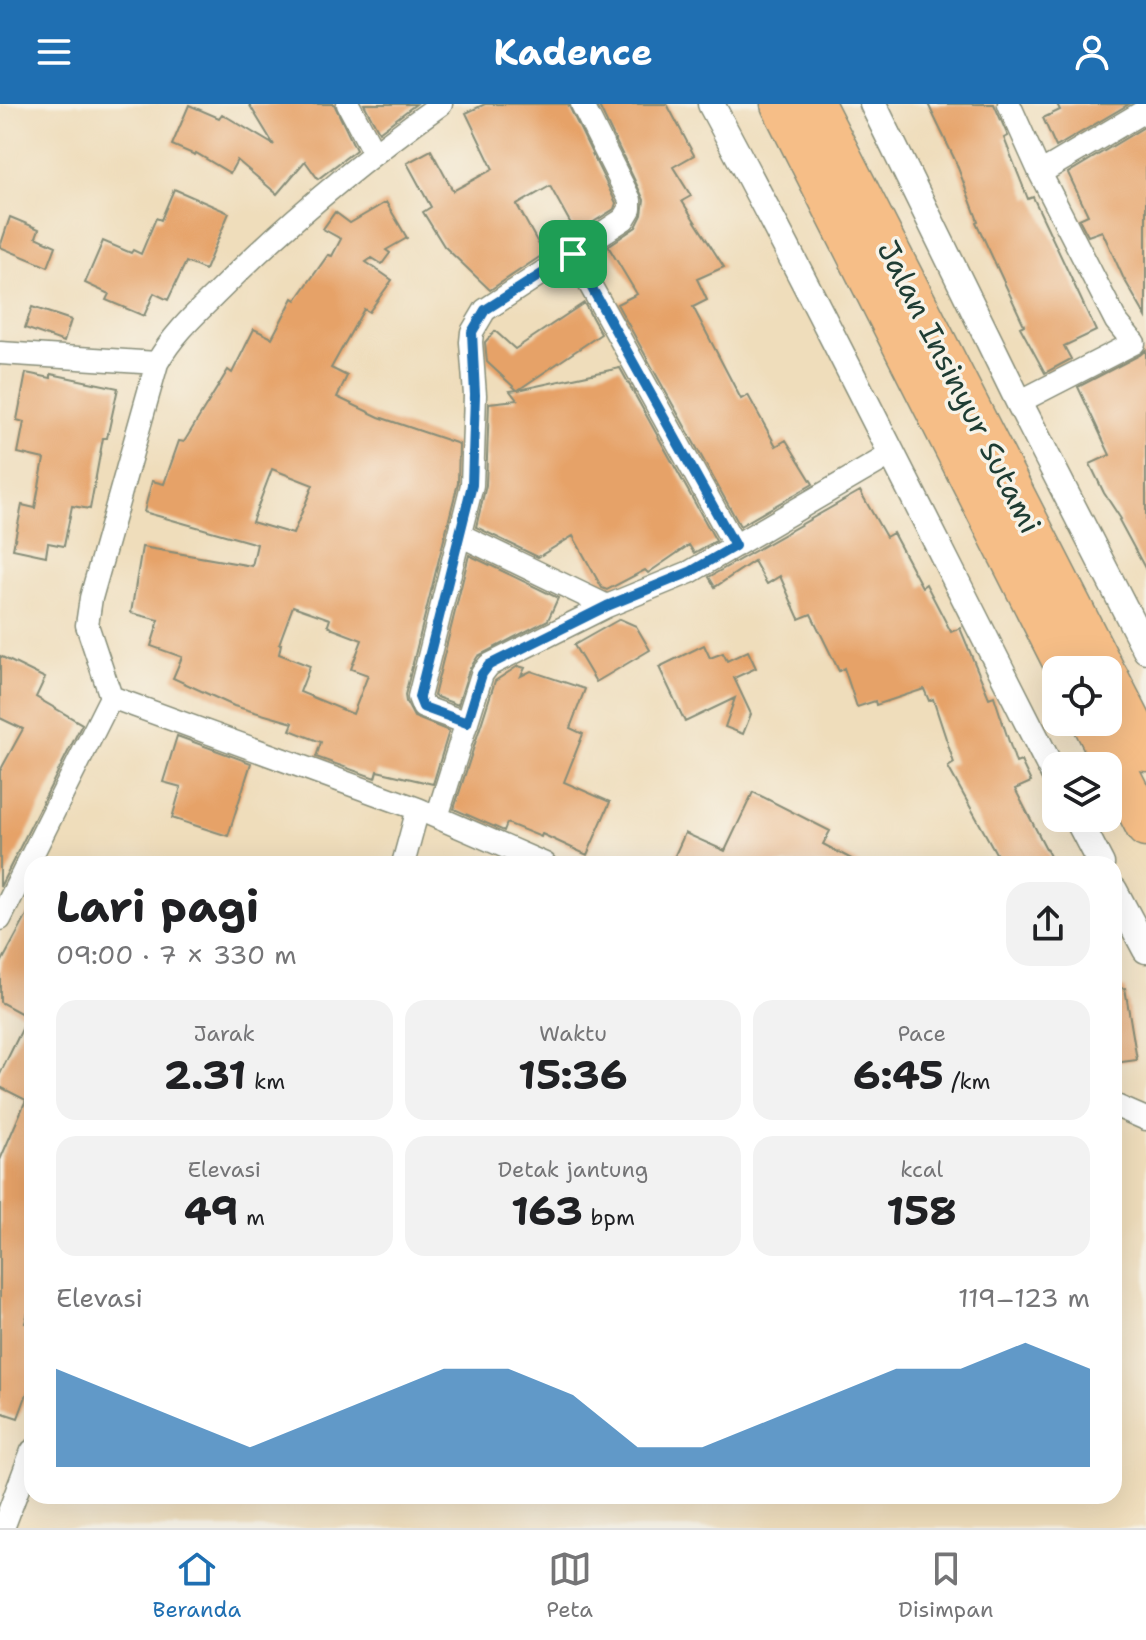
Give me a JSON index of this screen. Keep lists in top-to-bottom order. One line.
{"streets":{"highway":["Jalan Insinyur Sutami"]},"page":{"header":"Kadence","heading":["Lari pagi","09:00 · 7 × 330 m"],"stats":[["Jarak","2.31 km"],["Waktu","15:36"],["Pace","6:45 /km"],["Elevasi","49 m"],["Detak jantung","163 bpm"],["kcal","158"]],"chart":["Elevasi","119–123 m"],"tabs":["Beranda","Peta","Disimpan"]}}
